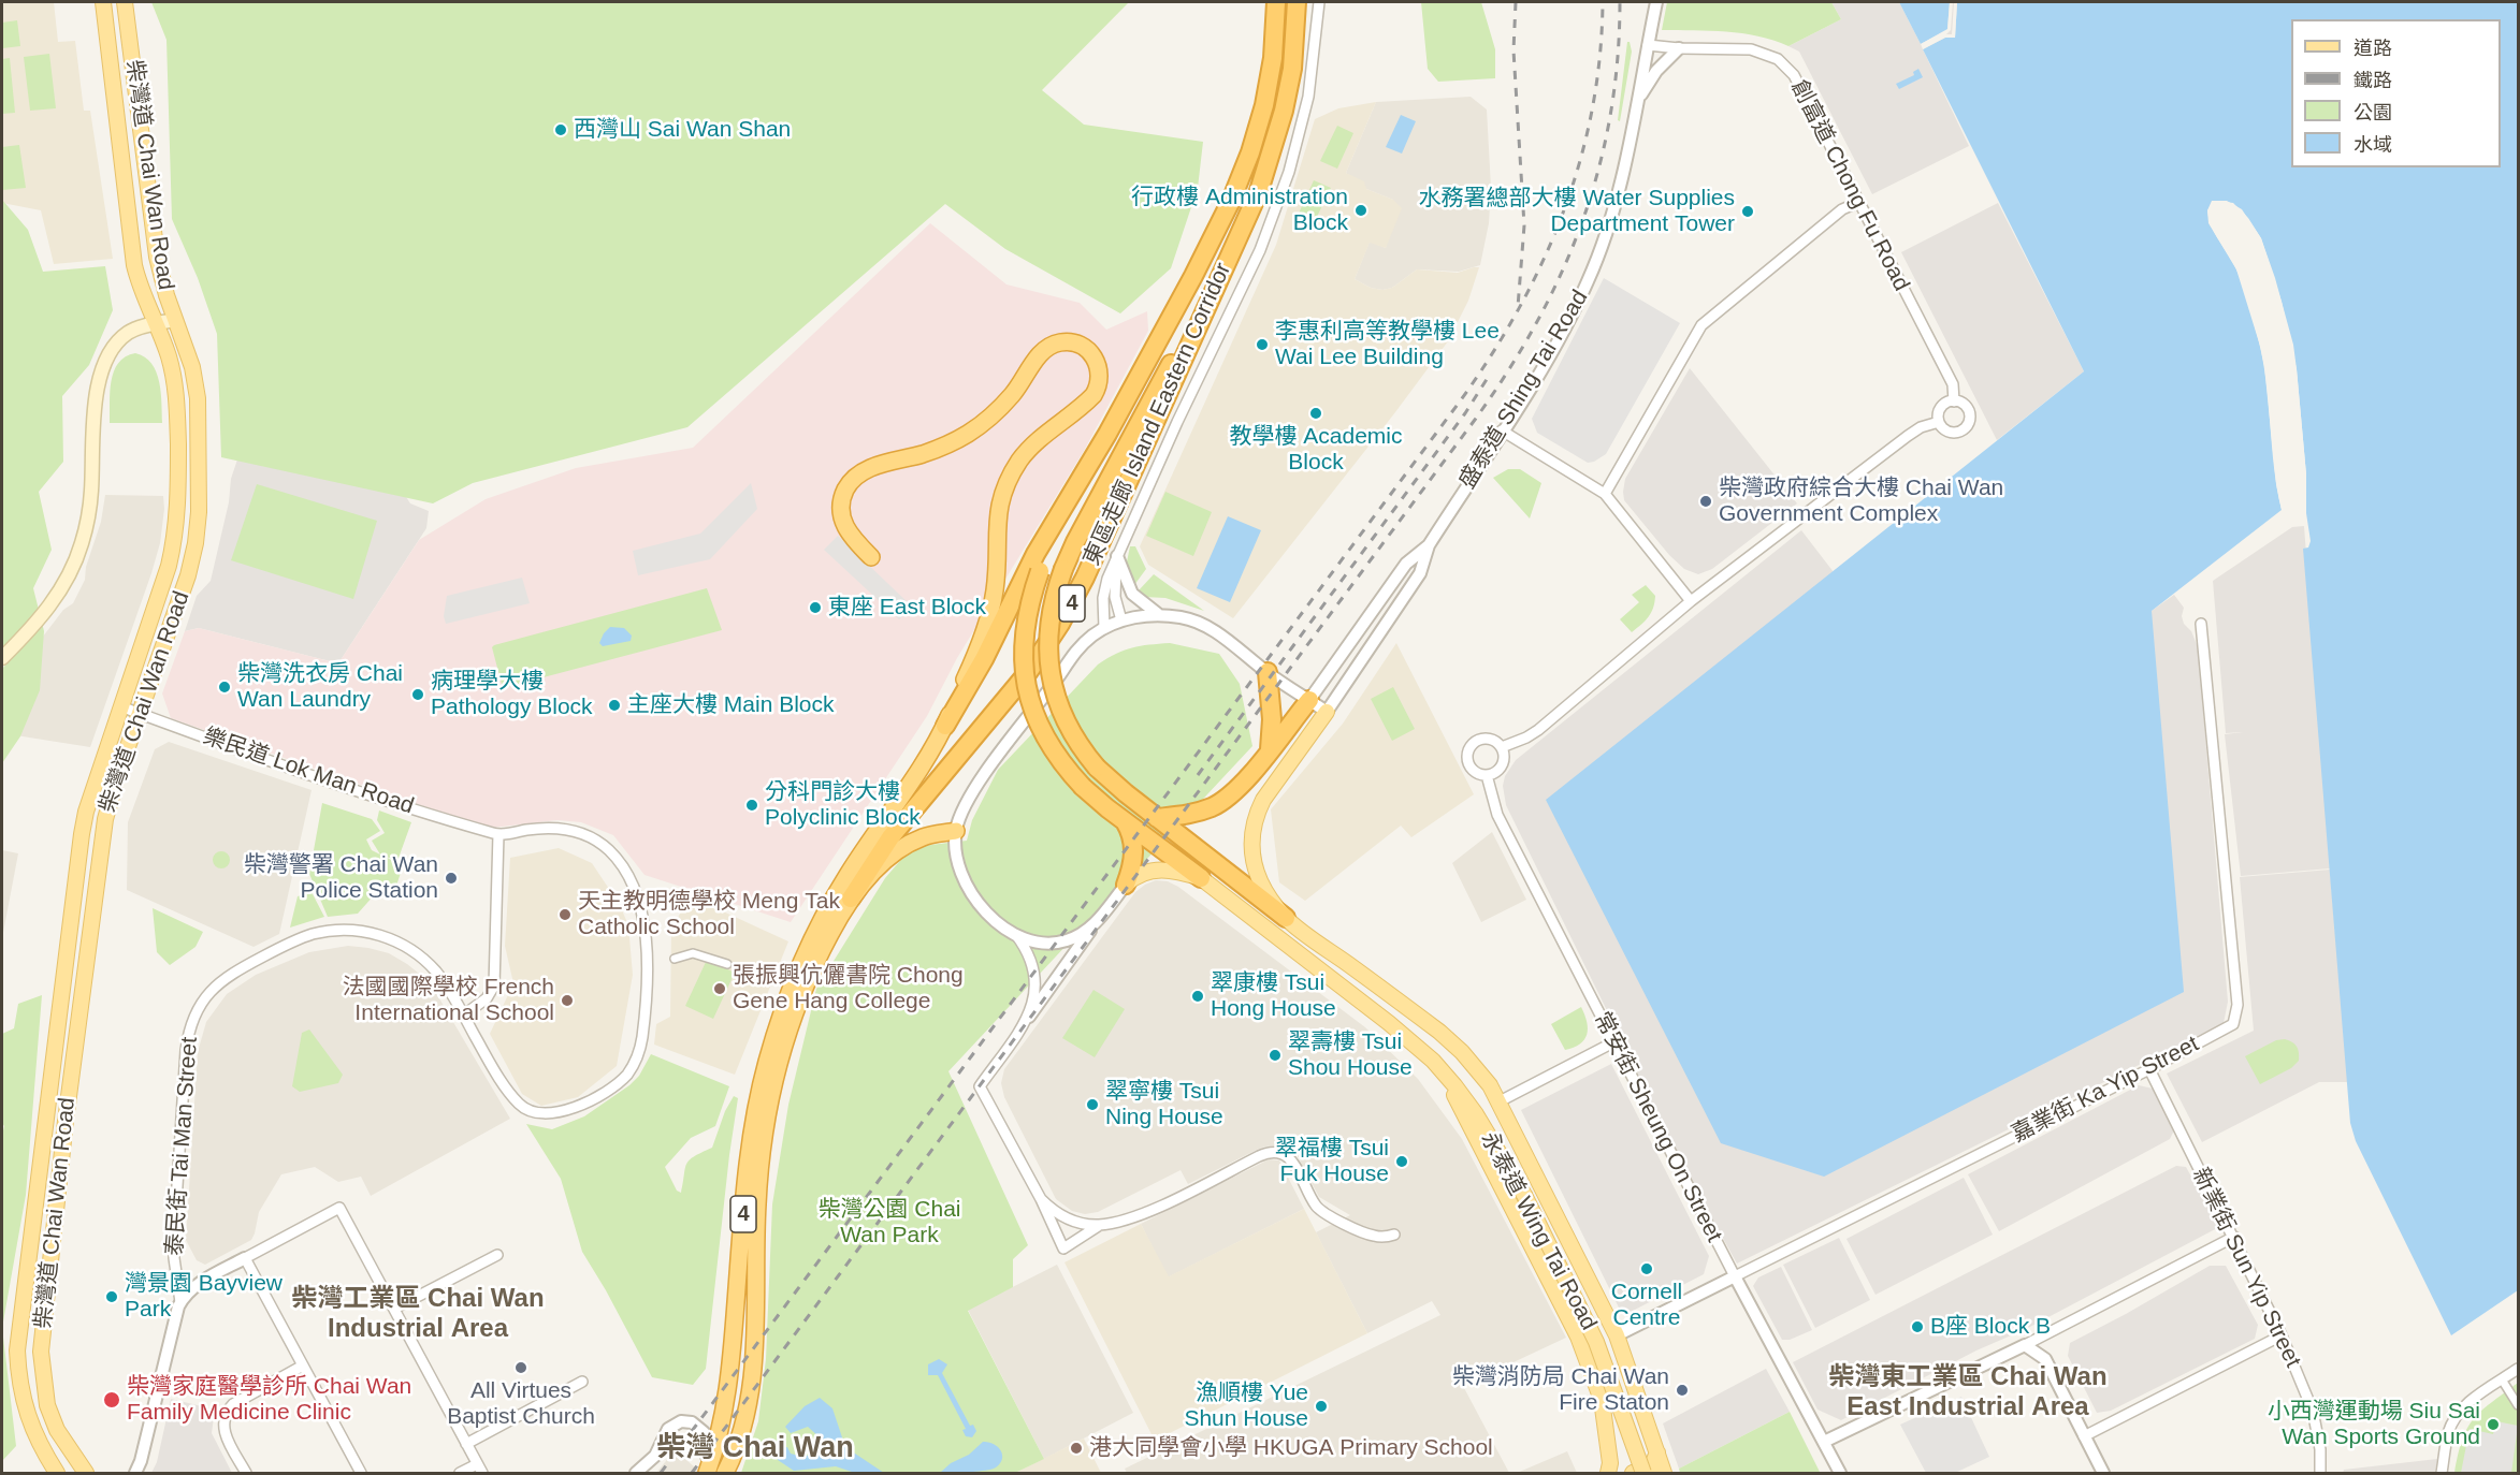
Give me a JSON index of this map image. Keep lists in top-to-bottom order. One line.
{"streets":{"highway":["東區走廊 Island Eastern Corridor","4"],"main road":["柴灣道 Chai Wan Road","永泰道 Wing Tai Road"],"street":["創富道 Chong Fu Road","盛泰道 Shing Tai Road","樂民道 Lok Man Road","嘉業街 Ka Yip Street","常安街 Sheung On Street","泰民街 Tai Man Street","新業街 Sun Yip Street"]},"crossings":[["柴灣道 Chai Wan Road","樂民道 Lok Man Road"],["創富道 Chong Fu Road","盛泰道 Shing Tai Road"],["盛泰道 Shing Tai Road","永泰道 Wing Tai Road"],["樂民道 Lok Man Road","泰民街 Tai Man Street"],["嘉業街 Ka Yip Street","常安街 Sheung On Street"],["嘉業街 Ka Yip Street","永泰道 Wing Tai Road"],["嘉業街 Ka Yip Street","新業街 Sun Yip Street"]],"districts":["柴灣工業區 Chai Wan Industrial Area","柴灣東工業區 Chai Wan East Industrial Area","柴灣 Chai Wan"],"parks":["柴灣公園 Chai Wan Park"],"places":["西灣山 Sai Wan Shan","行政樓 Administration Block","水務署總部大樓 Water Supplies Department Tower","李惠利高等教學樓 Lee Wai Lee Building","教學樓 Academic Block","柴灣政府綜合大樓 Chai Wan Government Complex","東座 East Block","柴灣洗衣房 Chai Wan Laundry","病理學大樓 Pathology Block","主座大樓 Main Block","分科門診大樓 Polyclinic Block","柴灣警署 Chai Wan Police Station","天主教明德學校 Meng Tak Catholic School","張振興伉儷書院 Chong Gene Hang College","翠康樓 Tsui Hong House","法國國際學校 French International School","翠壽樓 Tsui Shou House","翠寧樓 Tsui Ning House","翠福樓 Tsui Fuk House","Cornell Centre","灣景園 Bayview Park","B座 Block B","All Virtues Baptist Church","柴灣消防局 Chai Wan Fire Staton","柴灣家庭醫學診所 Chai Wan Family Medicine Clinic","漁順樓 Yue Shun House","小西灣運動場 Siu Sai Wan Sports Ground","港大同學會小學 HKUGA Primary School"],"legend":["道路","鐵路","公園","水域"]}
